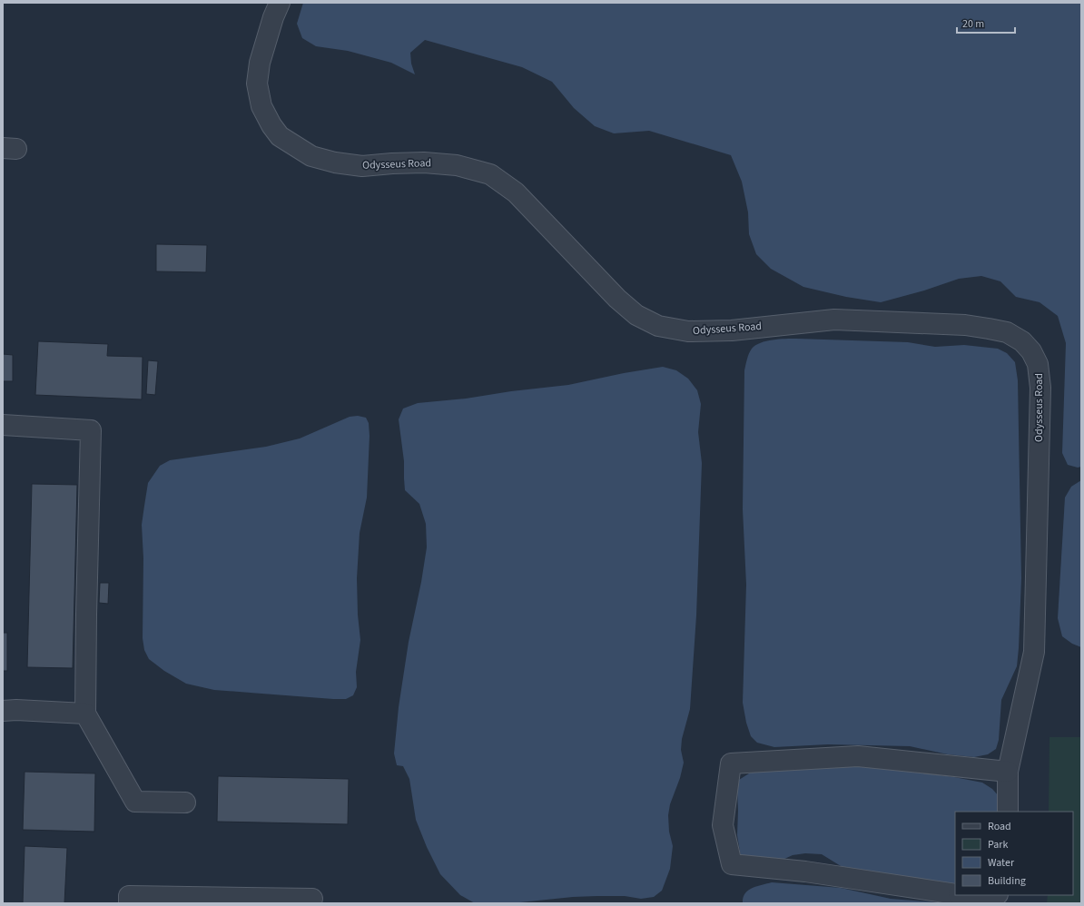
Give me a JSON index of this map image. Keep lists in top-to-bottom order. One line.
{"streets":{"street":["Odysseus Road"]},"legend":["Road","Park","Water","Building"],"scale_bar":"20 m"}
